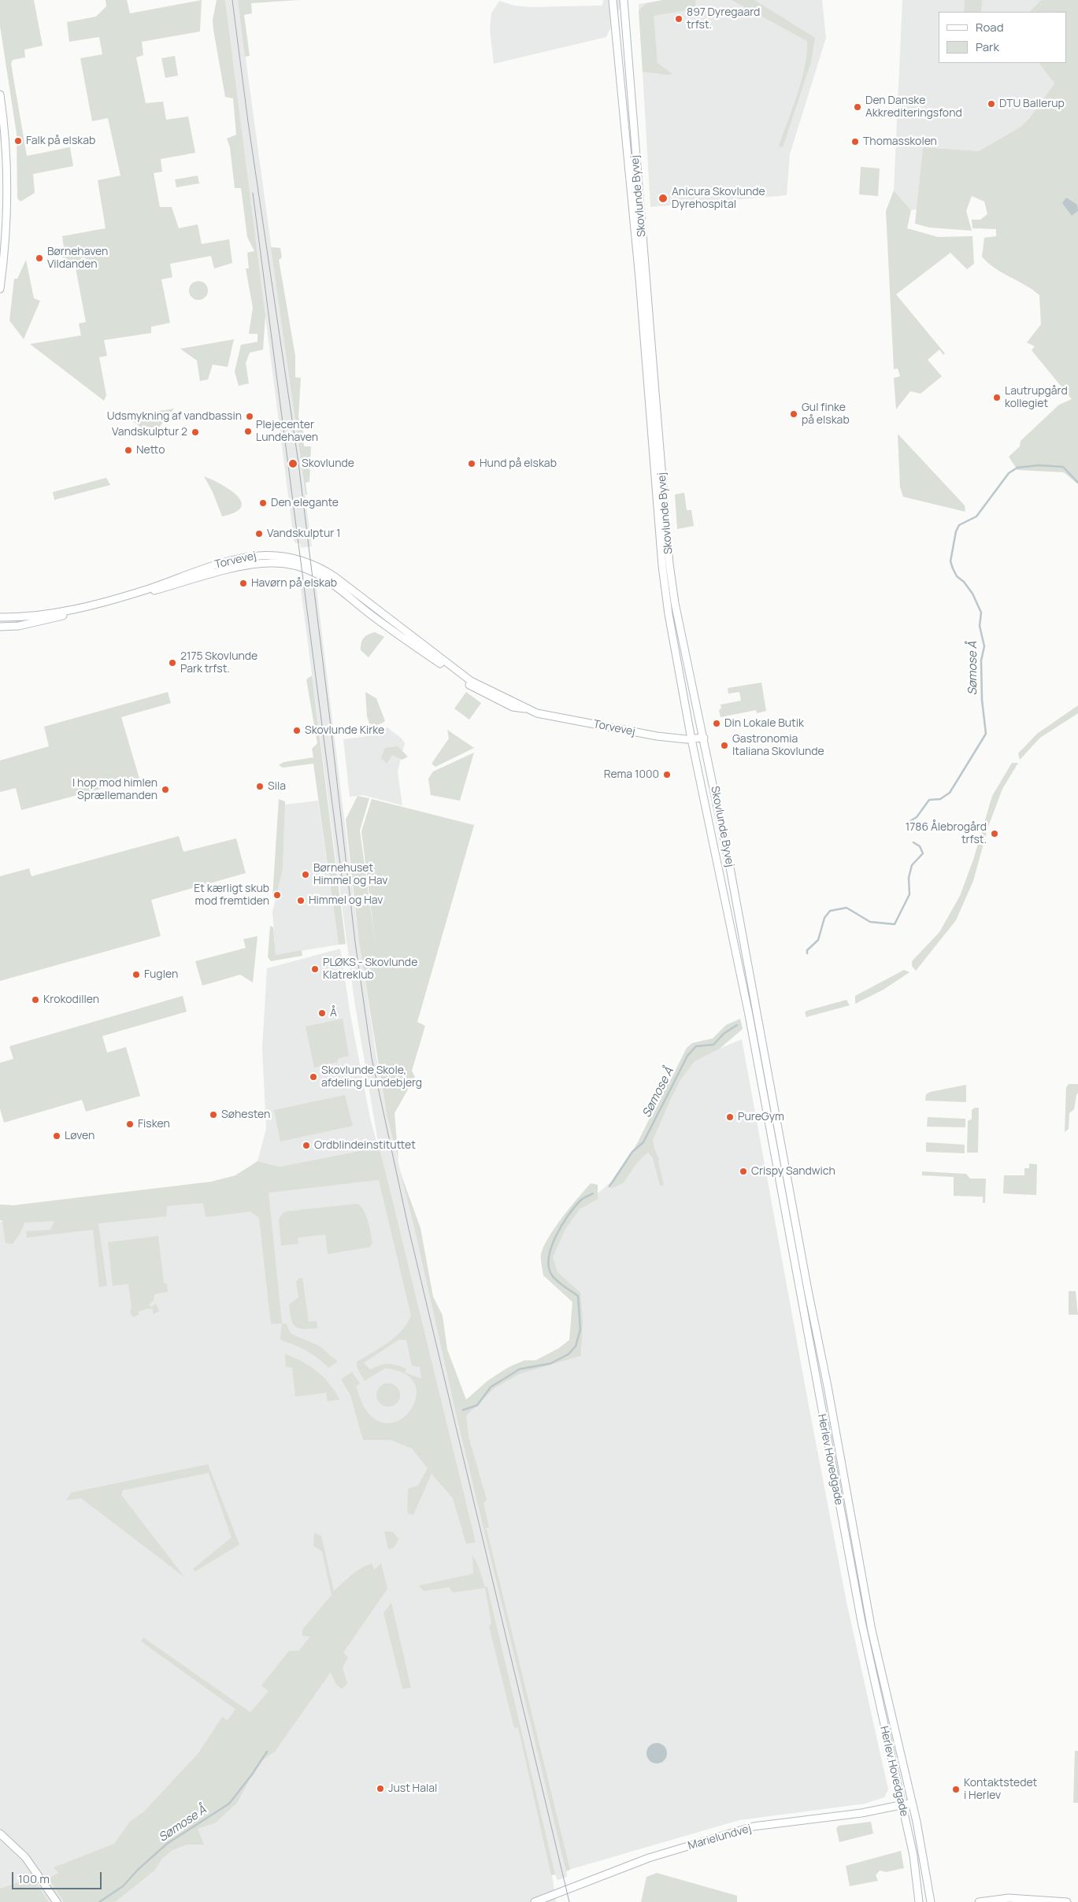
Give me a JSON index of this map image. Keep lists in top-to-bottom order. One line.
{"streets":{"main road":["Skovlunde Byvej","Torvevej","Herlev Hovedgade","Marielundvej"]},"crossings":[["Skovlunde Byvej","Torvevej"],["Skovlunde Byvej","Herlev Hovedgade"],["Herlev Hovedgade","Marielundvej"]],"water":["Sømose Å"],"places":["897 Dyregaard trfst.","DTU Ballerup","Den Danske Akkrediteringsfond","Falk på elskab","Thomasskolen","Anicura Skovlunde Dyrehospital","Børnehaven Vildanden","Lautrupgård kollegiet","Gul finke på elskab","Udsmykning af vandbassin","Plejecenter Lundehaven","Vandskulptur 2","Netto","Skovlunde","Hund på elskab","Den elegante","Vandskulptur 1","Havørn på elskab","2175 Skovlunde Park trfst.","Din Lokale Butik","Skovlunde Kirke","Gastronomia Italiana Skovlunde","Rema 1000","Sila","I hop mod himlen Sprællemanden","1786 Ålebrogård trfst.","Børnehuset Himmel og Hav","Et kærligt skub mod fremtiden","Himmel og Hav","PLØKS - Skovlunde Klatreklub","Fuglen","Krokodillen","Å","Skovlunde Skole, afdeling Lundebjerg","Søhesten","PureGym","Fisken","Løven","Ordblindeinstituttet","Crispy Sandwich","Just Halal","Kontaktstedet i Herlev"],"legend":["Road","Park"],"scale_bar":"100 m"}
